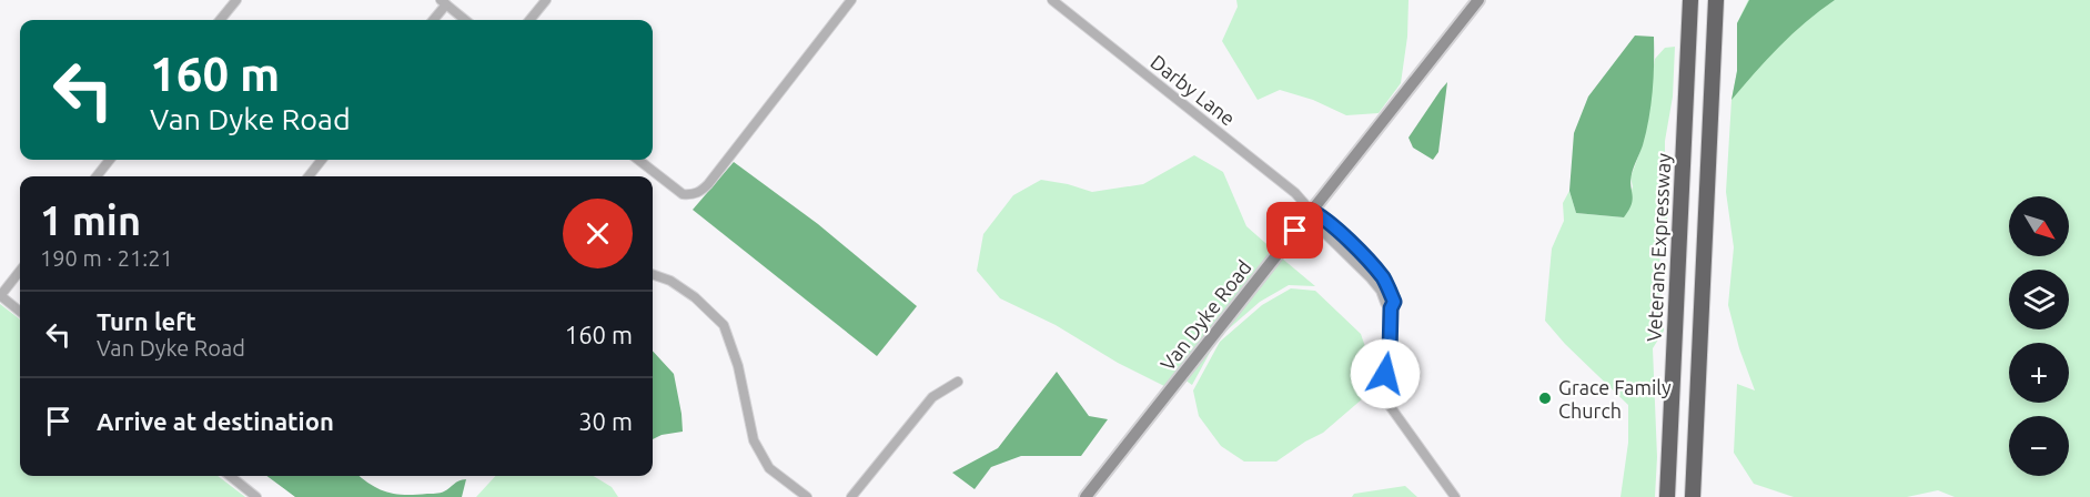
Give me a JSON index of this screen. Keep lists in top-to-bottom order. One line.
{"streets":{"highway":["Veterans Expressway"],"main road":["Van Dyke Road"],"street":["Darby Lane"]},"crossings":[["Darby Lane","Van Dyke Road"]],"places":["Grace Family Church"],"north":"bottom right","page":{"turn":["160 m","Van Dyke Road"],"heading":["1 min","190 m · 21:21"],"map_buttons":["+","−"],"list":[{"name":"Turn left","note":"Van Dyke Road","value":"160 m"},{"name":"Arrive at destination","value":"30 m"}]}}
